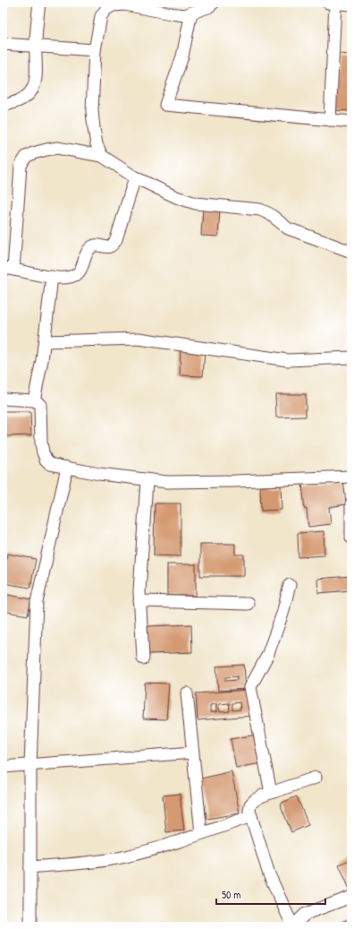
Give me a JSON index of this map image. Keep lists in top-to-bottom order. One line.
{"scale_bar":"50 m"}
